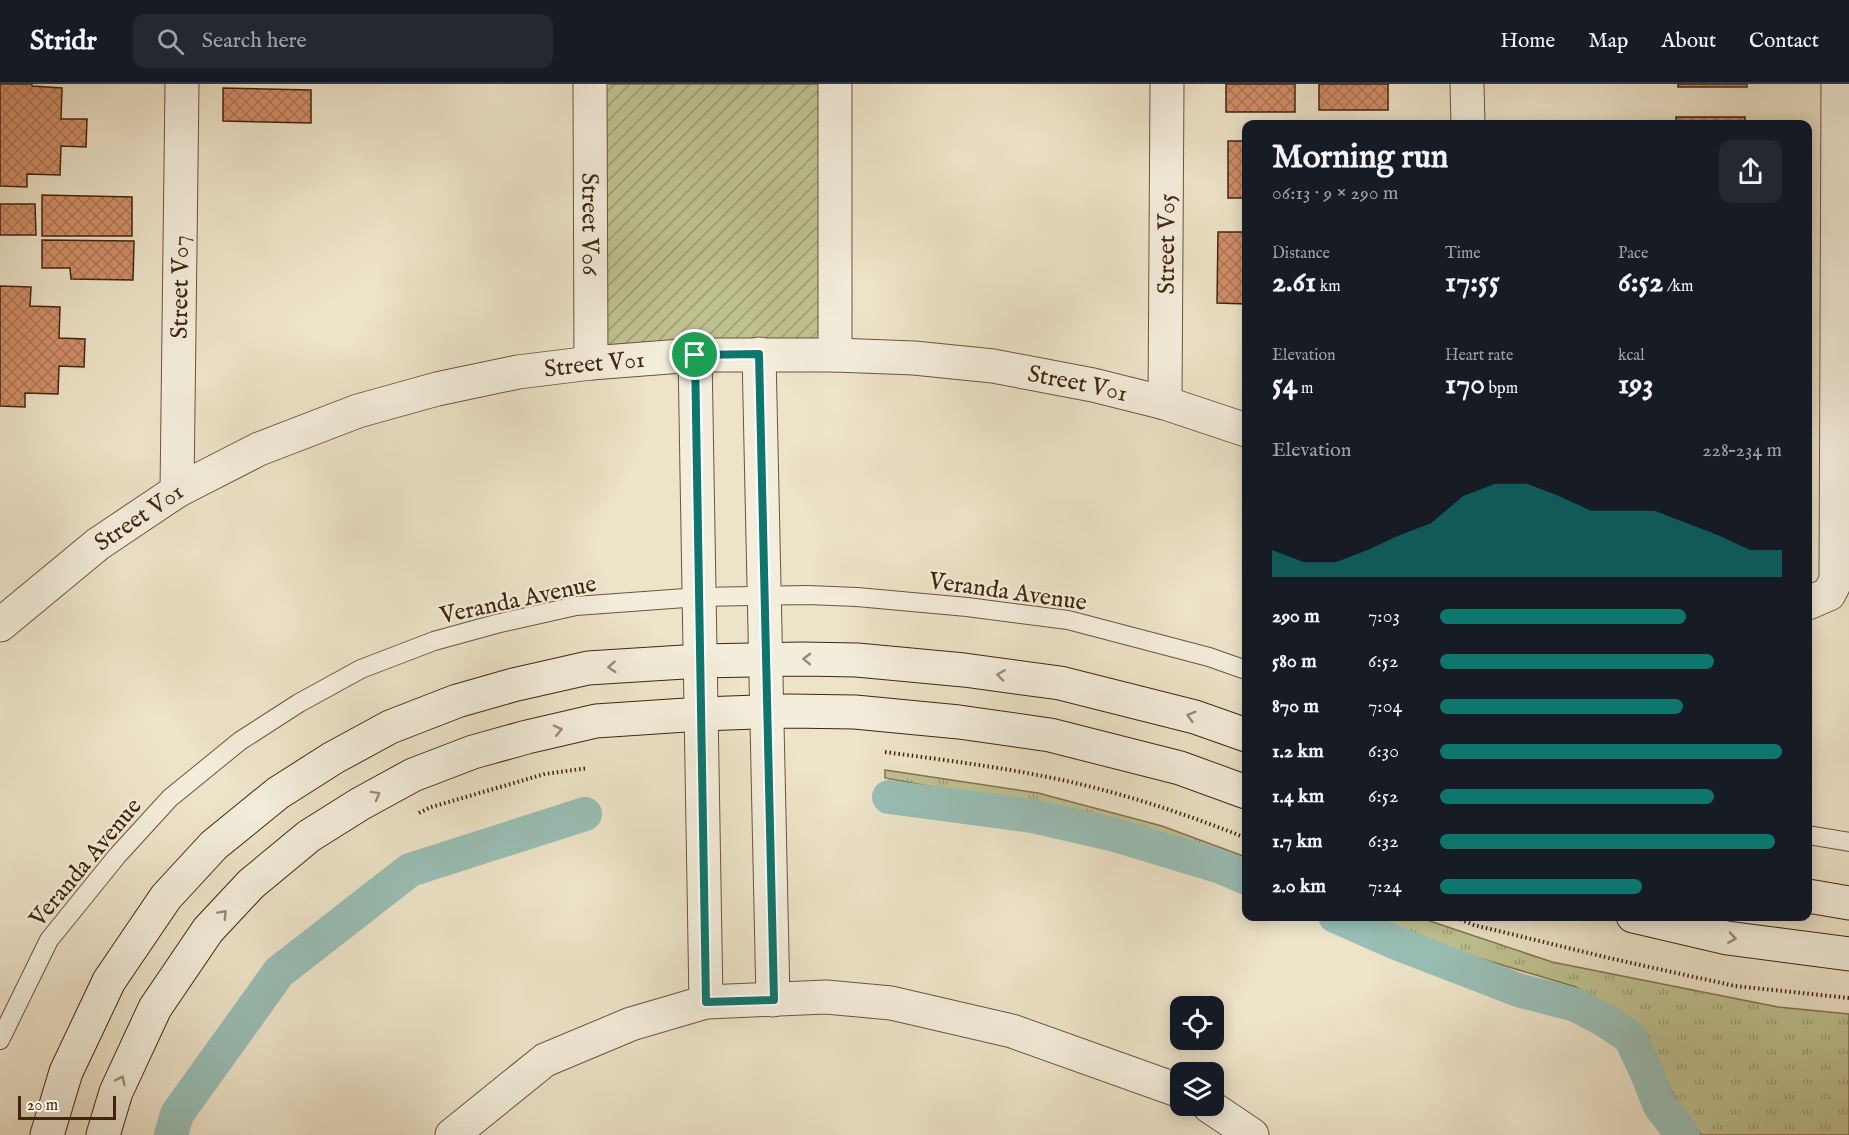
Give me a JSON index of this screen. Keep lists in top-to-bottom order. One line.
{"streets":{"street":["Street V06","Street V05","Street V07","Street V01"],"lane":["Veranda Avenue"]},"crossings":[["Street V06","Street V01"],["Street V05","Street V01"],["Street V07","Street V01"]],"scale_bar":"20 m","page":{"header":"Stridr","search":"Search here","nav":["Home","Map","About","Contact"],"heading":["Morning run","06:13 · 9 × 290 m"],"stats":[["Distance","2.61 km"],["Time","17:55"],["Pace","6:52 /km"],["Elevation","54 m"],["Heart rate","170 bpm"],["kcal","193"]],"chart":["Elevation","228–234 m"],"list":[{"name":"290 m","note":"7:03"},{"name":"580 m","note":"6:52"},{"name":"870 m","note":"7:04"},{"name":"1.2 km","note":"6:30"},{"name":"1.4 km","note":"6:52"},{"name":"1.7 km","note":"6:32"},{"name":"2.0 km","note":"7:24"}],"scale":"20 m"}}
